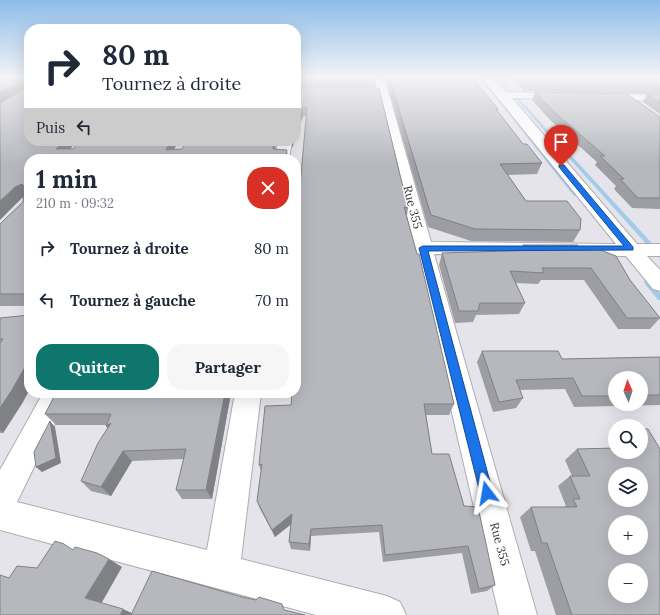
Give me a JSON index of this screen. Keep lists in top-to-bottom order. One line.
{"streets":{"street":["Rue 355"]},"north":"top","page":{"turn":["80 m","Tournez à droite"],"then":"Puis","heading":["1 min","210 m · 09:32"],"list":[{"name":"Tournez à droite","value":"80 m"},{"name":"Tournez à gauche","value":"70 m"}],"buttons":["Quitter","Partager"],"map_buttons":["+","−"]}}
